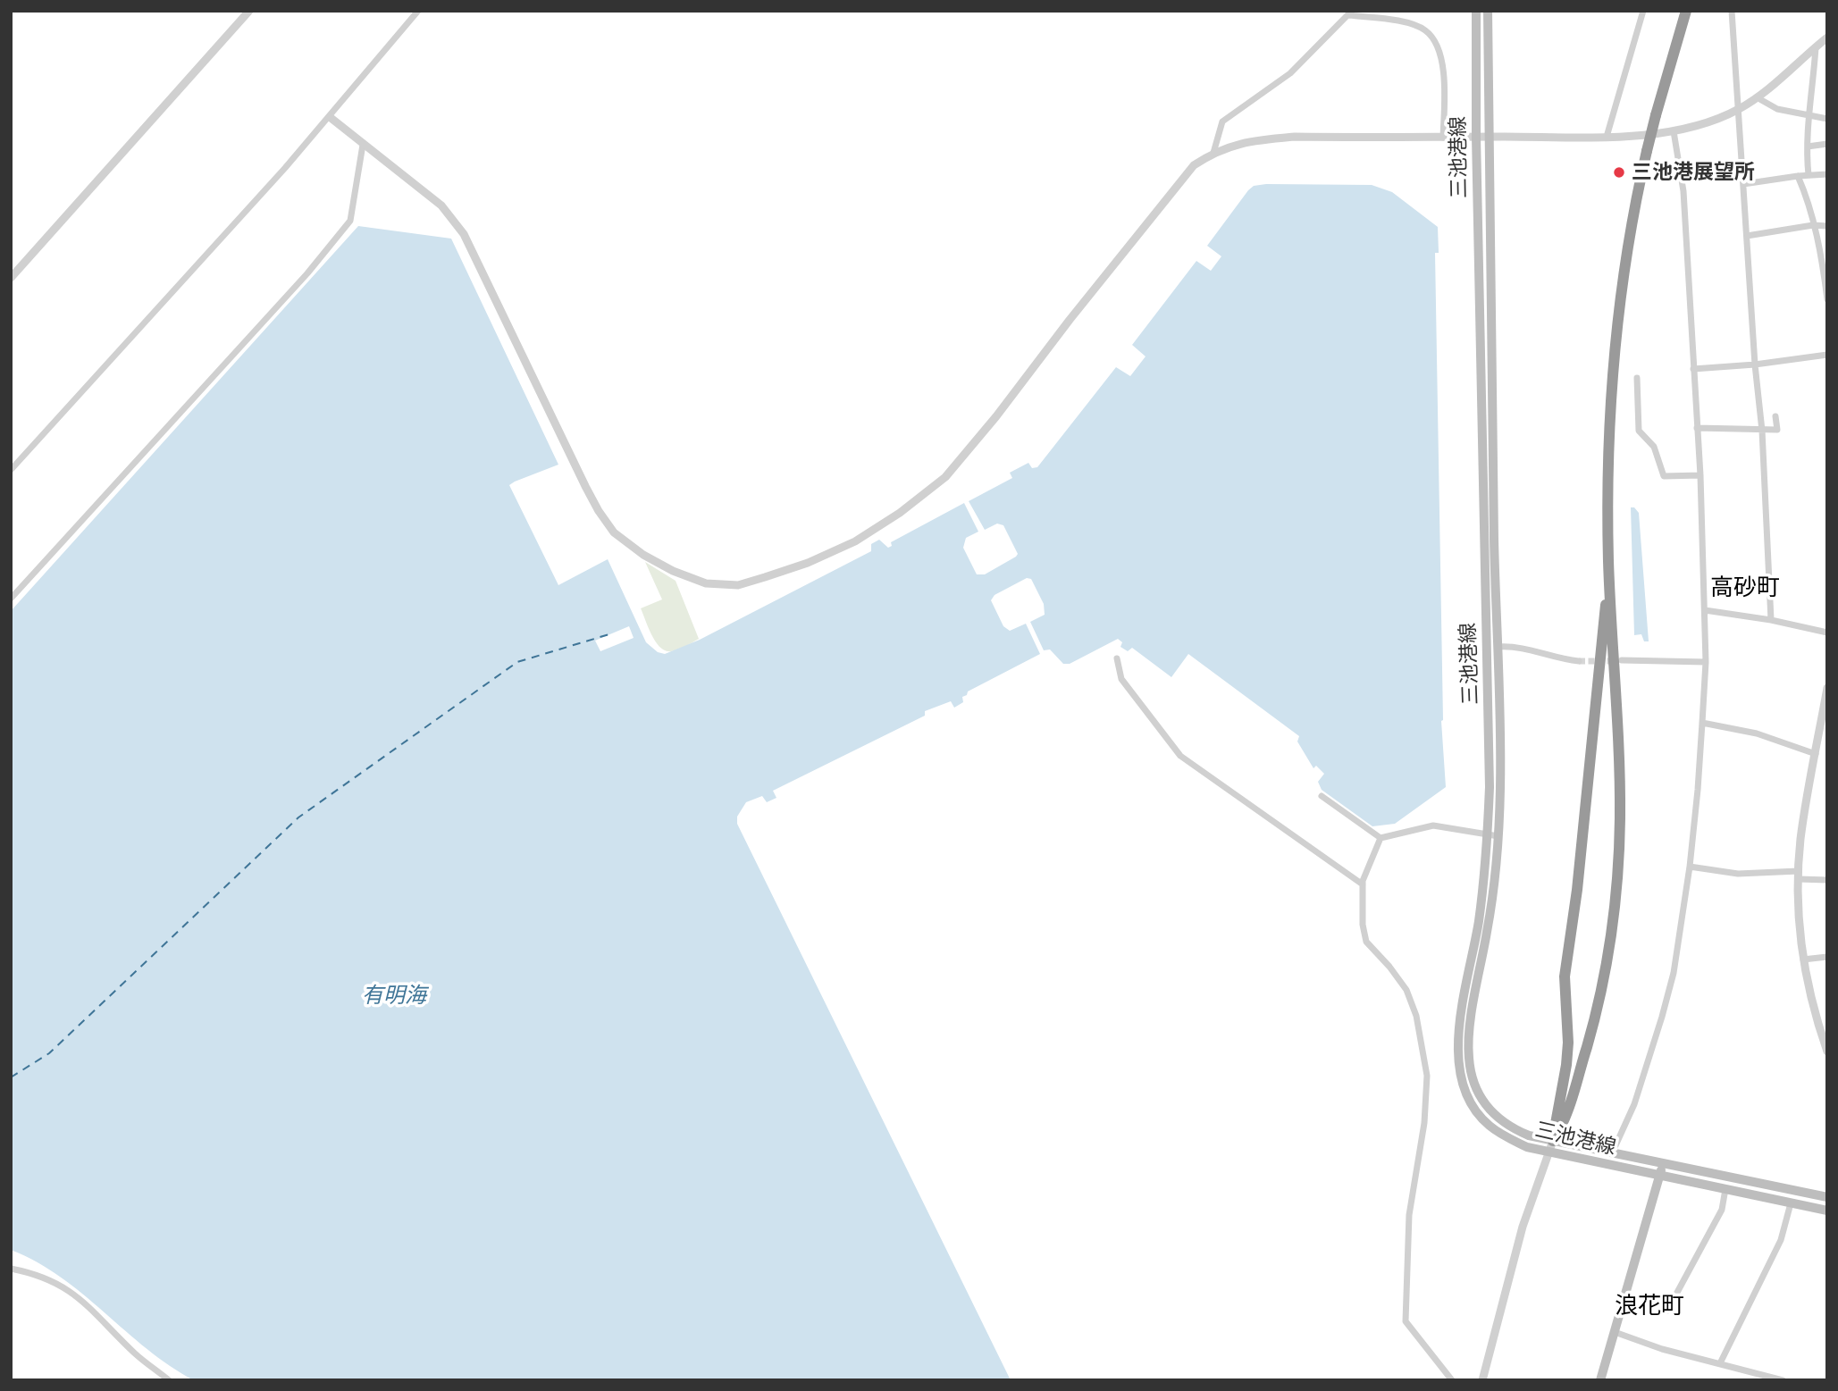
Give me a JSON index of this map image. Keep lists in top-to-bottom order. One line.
{"streets":{"main road":["三池港線"]},"districts":["高砂町","浪花町"],"water":["有明海"],"places":["三池港展望所"]}
